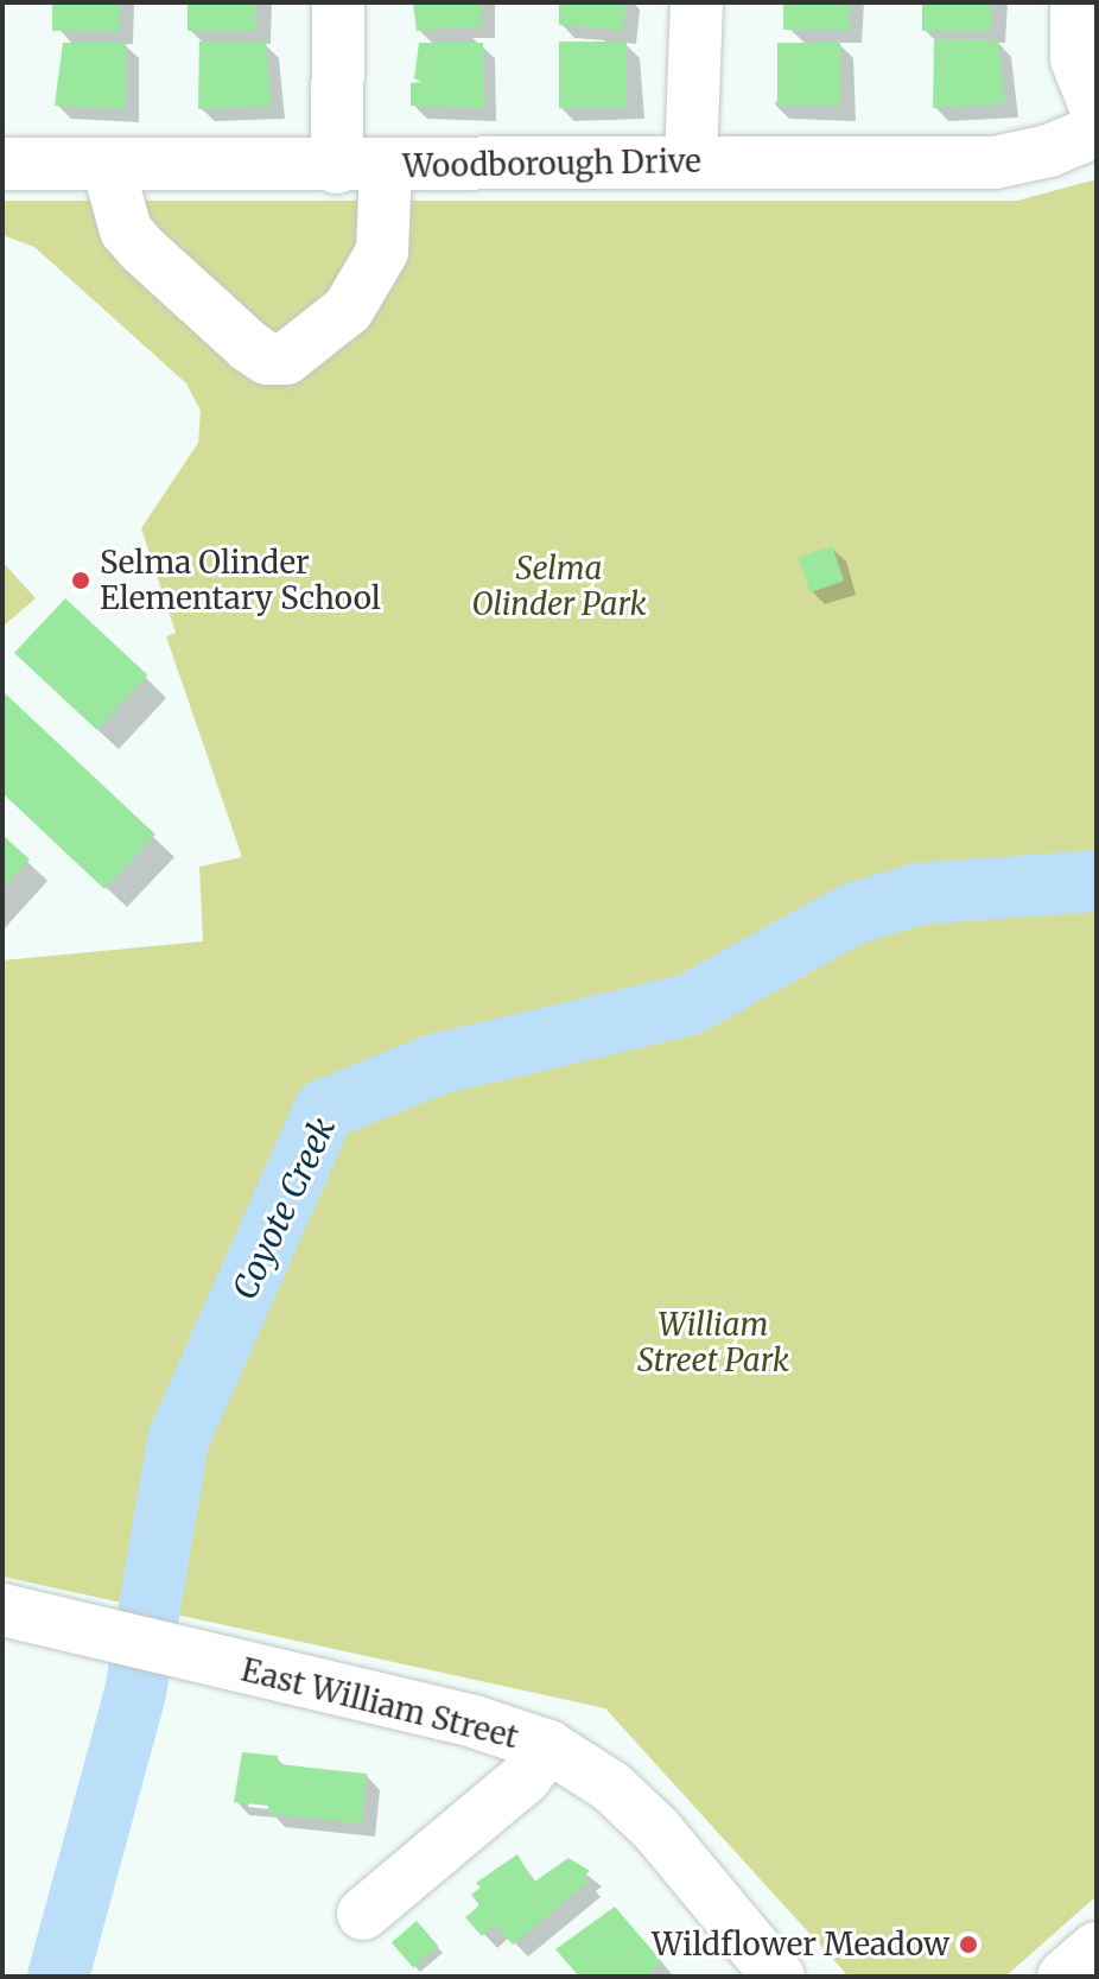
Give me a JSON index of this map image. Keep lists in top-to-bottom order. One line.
{"streets":{"street":["Woodborough Drive","East William Street"]},"water":["Coyote Creek"],"parks":["Selma Olinder Park","William Street Park"],"places":["Selma Olinder Elementary School","Wildflower Meadow"]}
